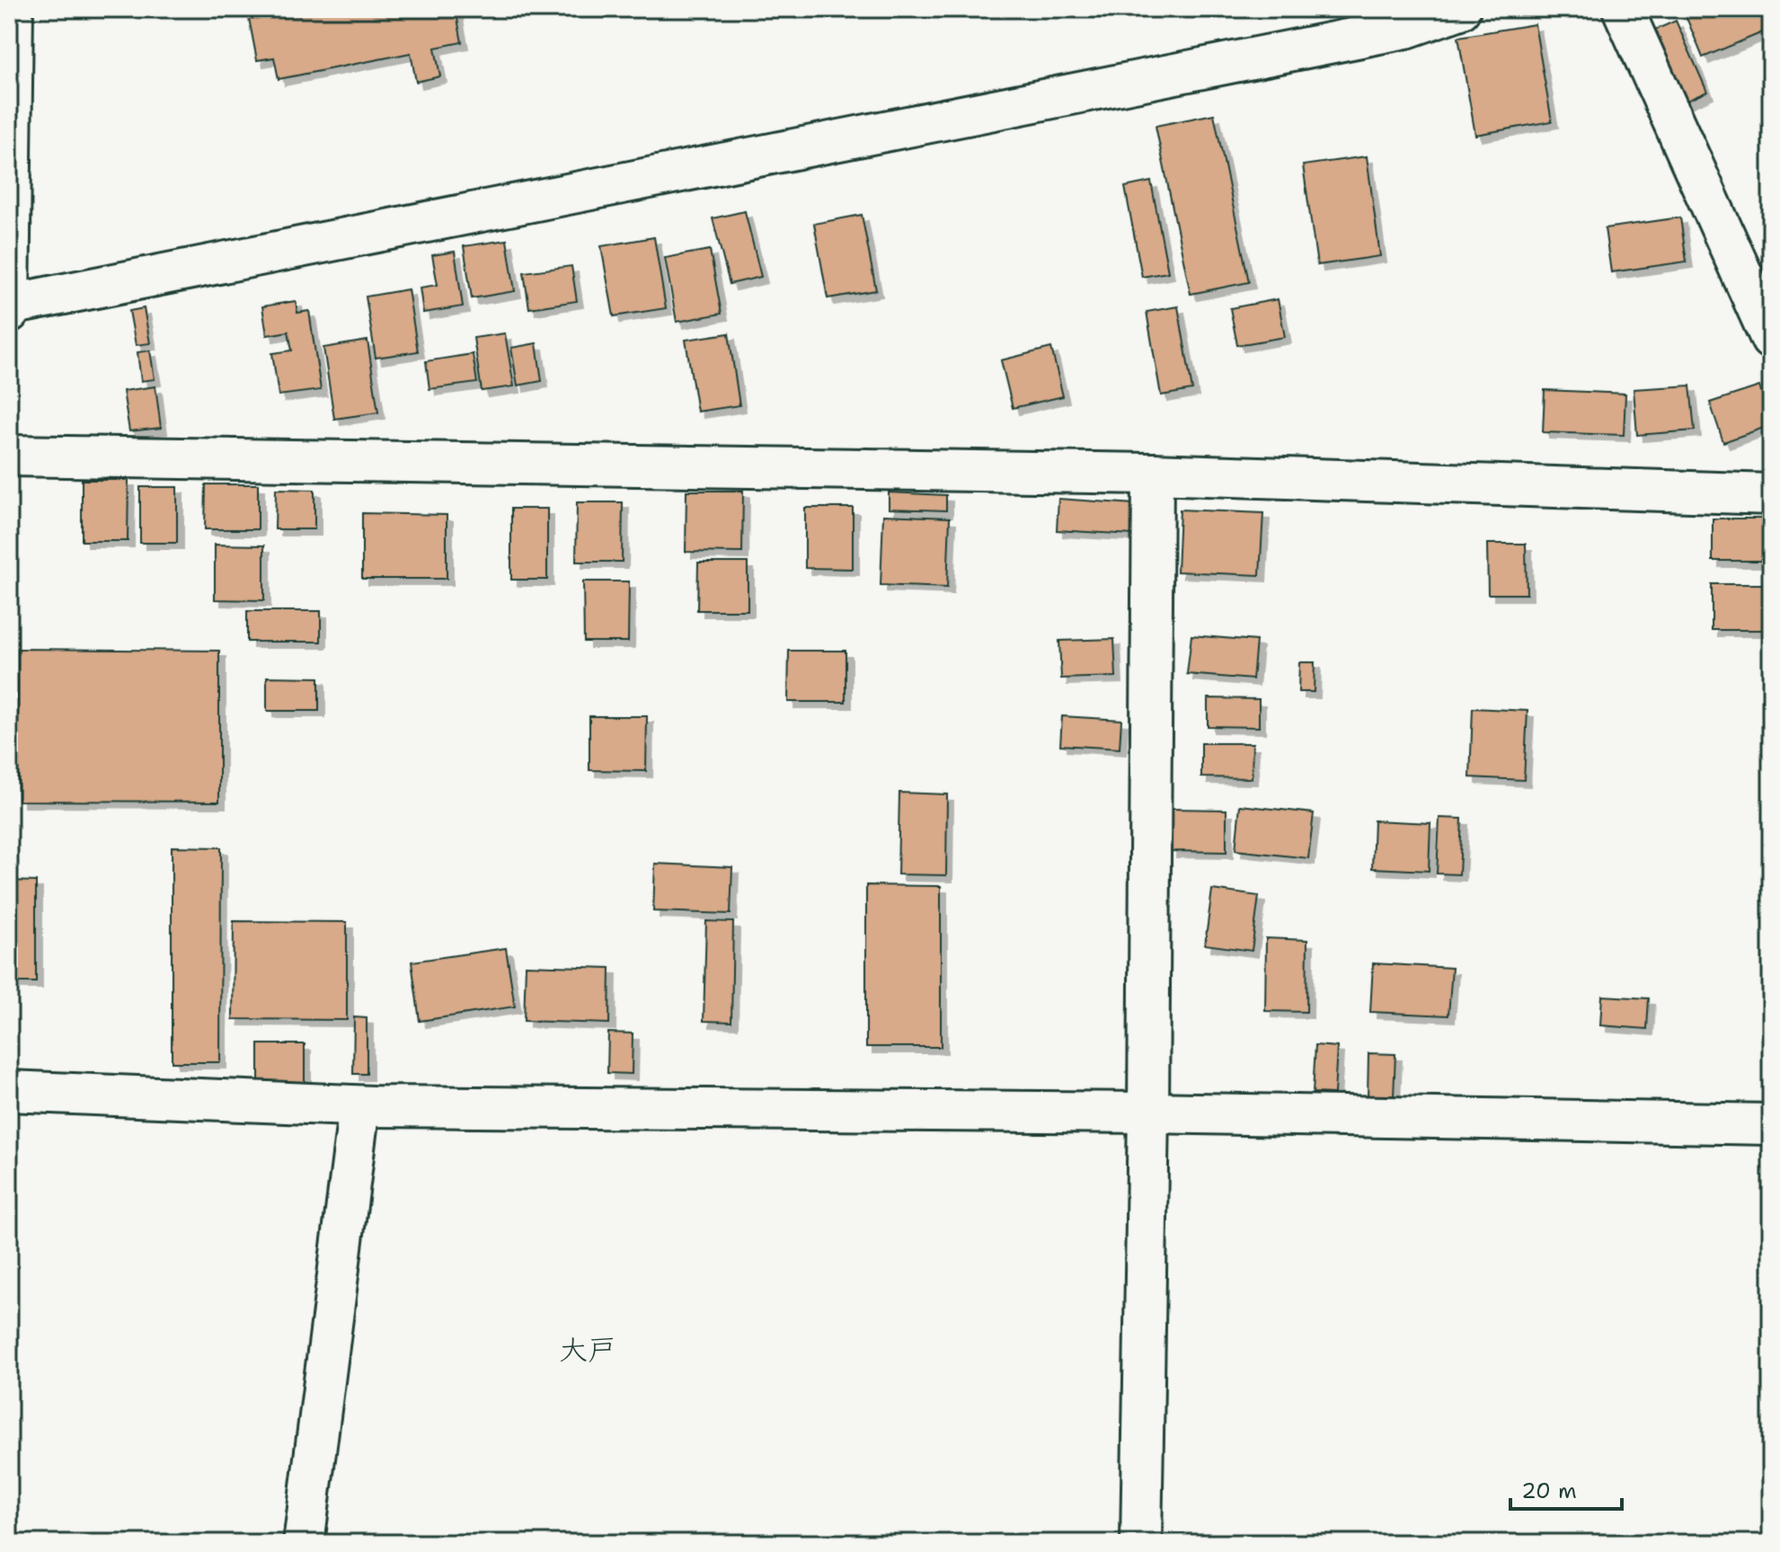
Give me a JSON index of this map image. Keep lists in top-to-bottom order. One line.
{"districts":["大戸"],"scale_bar":"20 m"}
